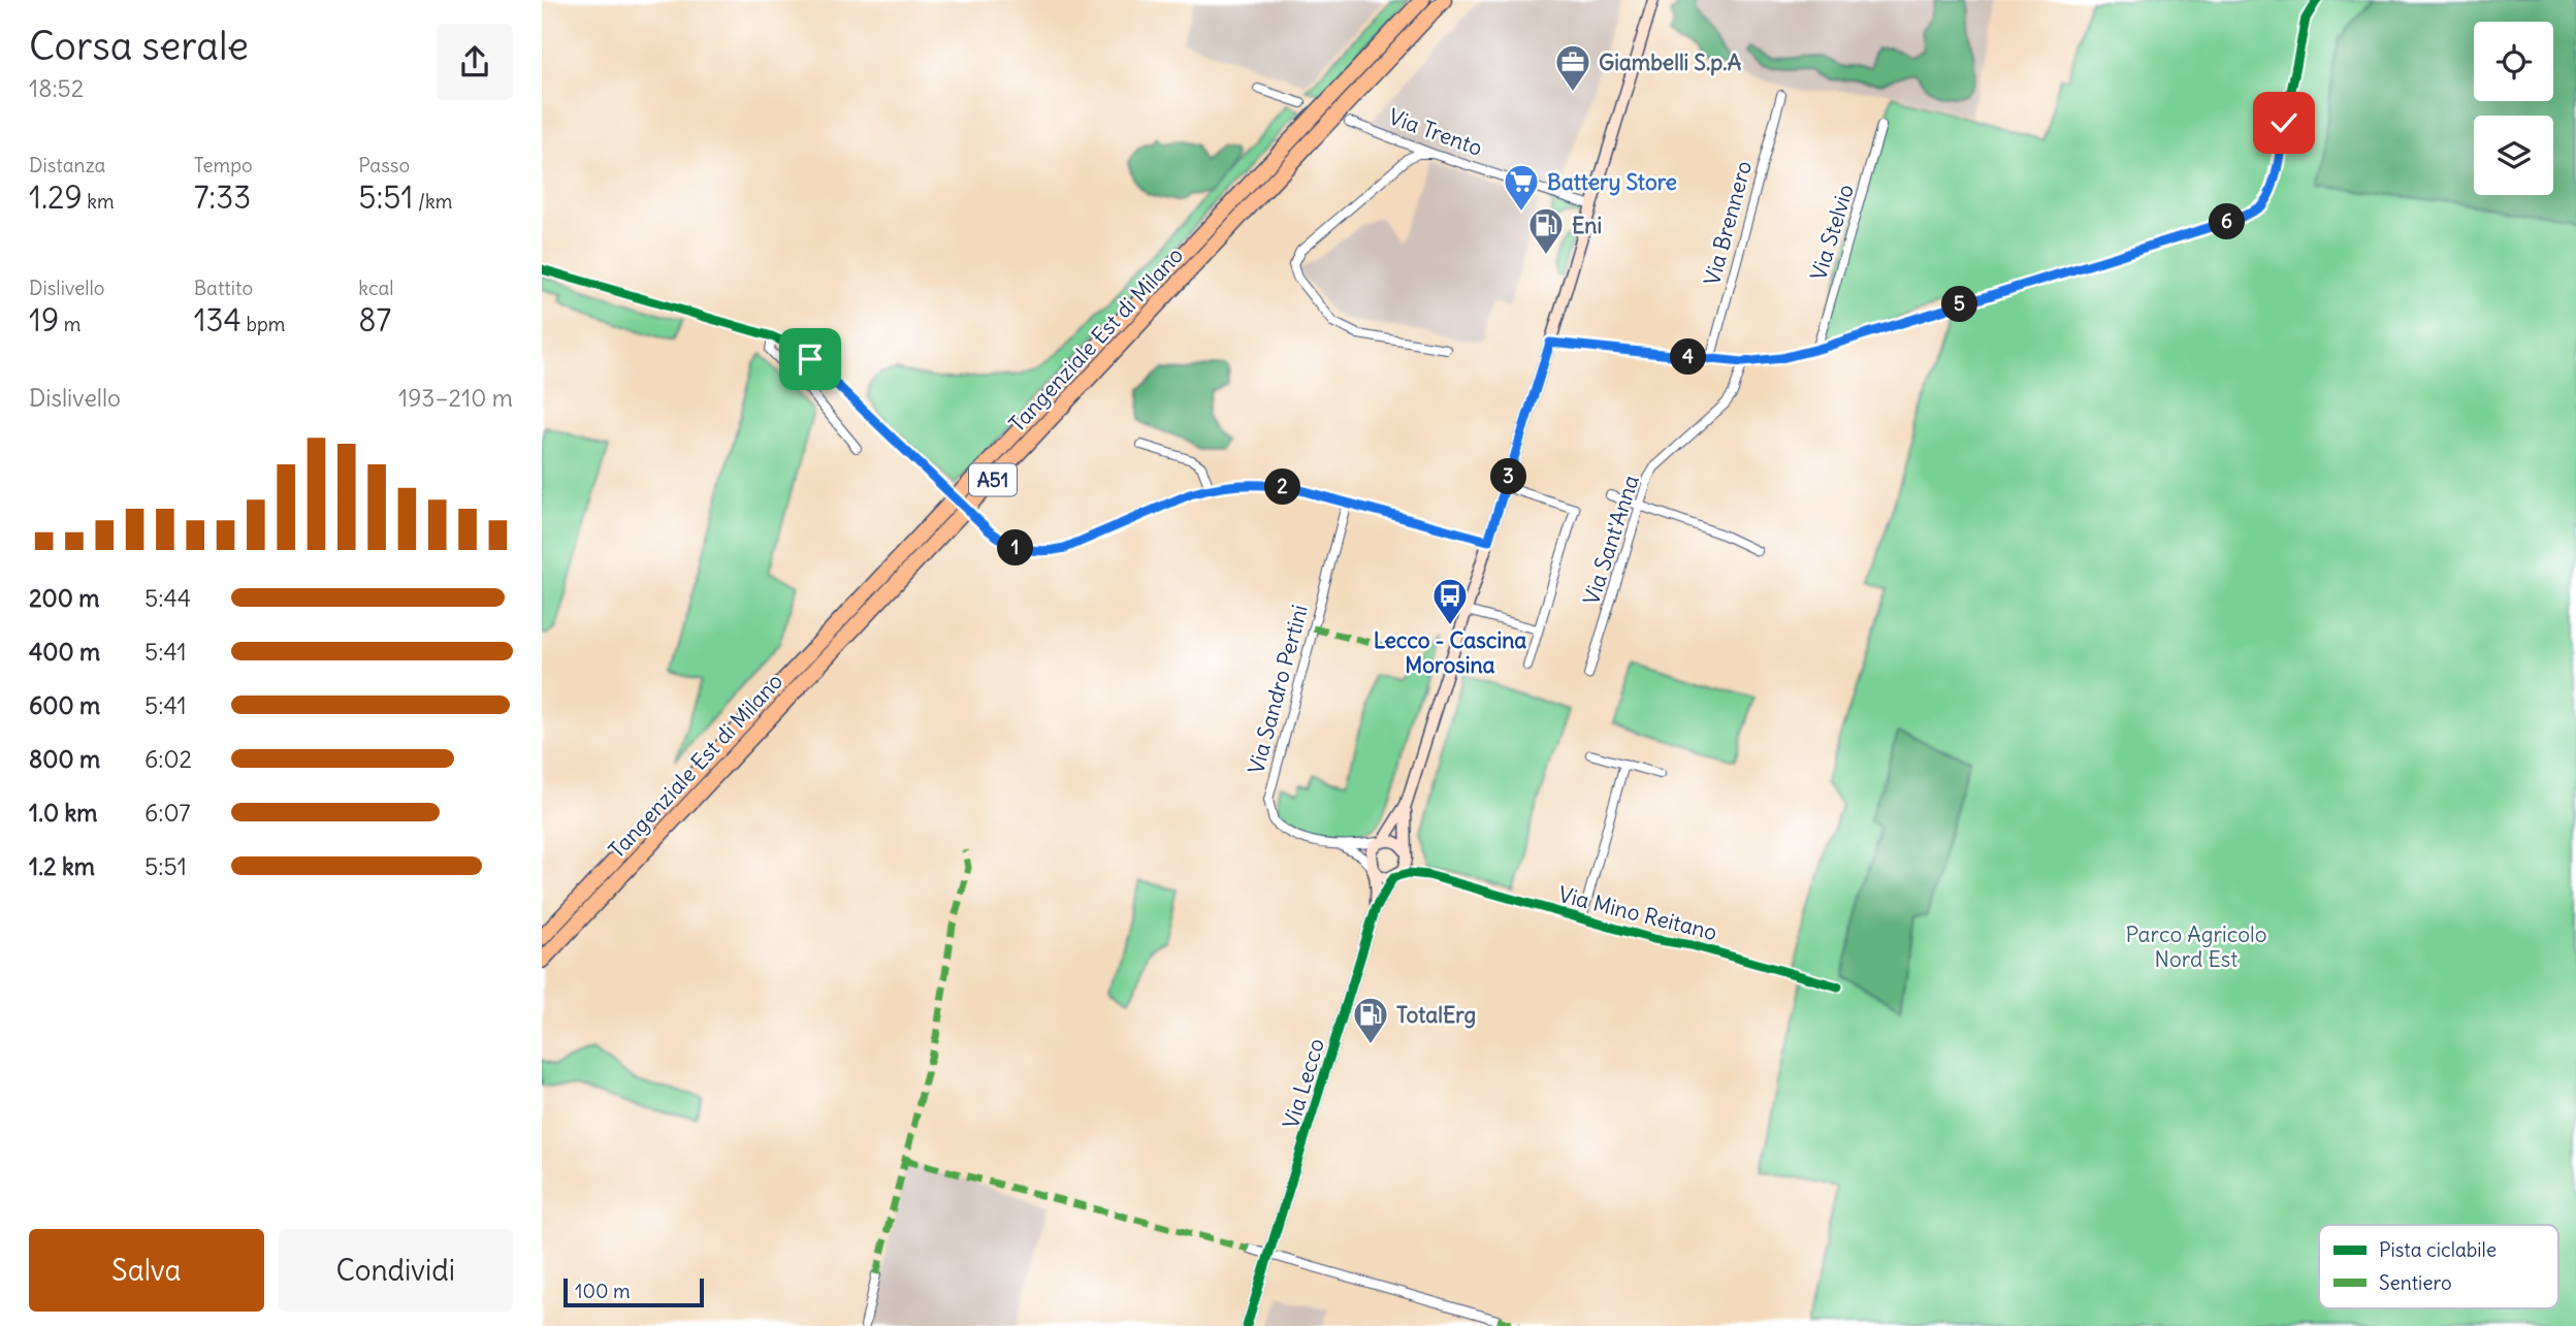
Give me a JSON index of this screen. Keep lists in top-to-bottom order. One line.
{"streets":{"highway":["Tangenziale Est di Milano","A51"],"street":["Via Trento","Via Brennero","Via Stelvio","Via Sant'Anna","Via Sandro Pertini","Via Mino Reitano","Via Lecco"]},"crossings":[["Via Mino Reitano","Via Lecco"]],"parks":["Parco Agricolo Nord Est"],"places":{"office":["Giambelli S.p.A"],"supermarket":["Battery Store"],"fuel station":["Eni","TotalErg"],"bus stop":["Lecco - Cascina Morosina"]},"legend":["Pista ciclabile","Sentiero"],"scale_bar":"100 m","page":{"heading":["Corsa serale","18:52"],"stats":[["Distanza","1.29 km"],["Tempo","7:33"],["Passo","5:51 /km"],["Dislivello","19 m"],["Battito","134 bpm"],["kcal","87"]],"pins":["6","5","4","3","2","1"],"chart":["Dislivello","193–210 m"],"list":[{"name":"200 m","note":"5:44"},{"name":"400 m","note":"5:41"},{"name":"600 m","note":"5:41"},{"name":"800 m","note":"6:02"},{"name":"1.0 km","note":"6:07"},{"name":"1.2 km","note":"5:51"}],"buttons":["Salva","Condividi"],"scale":"100 m"}}
